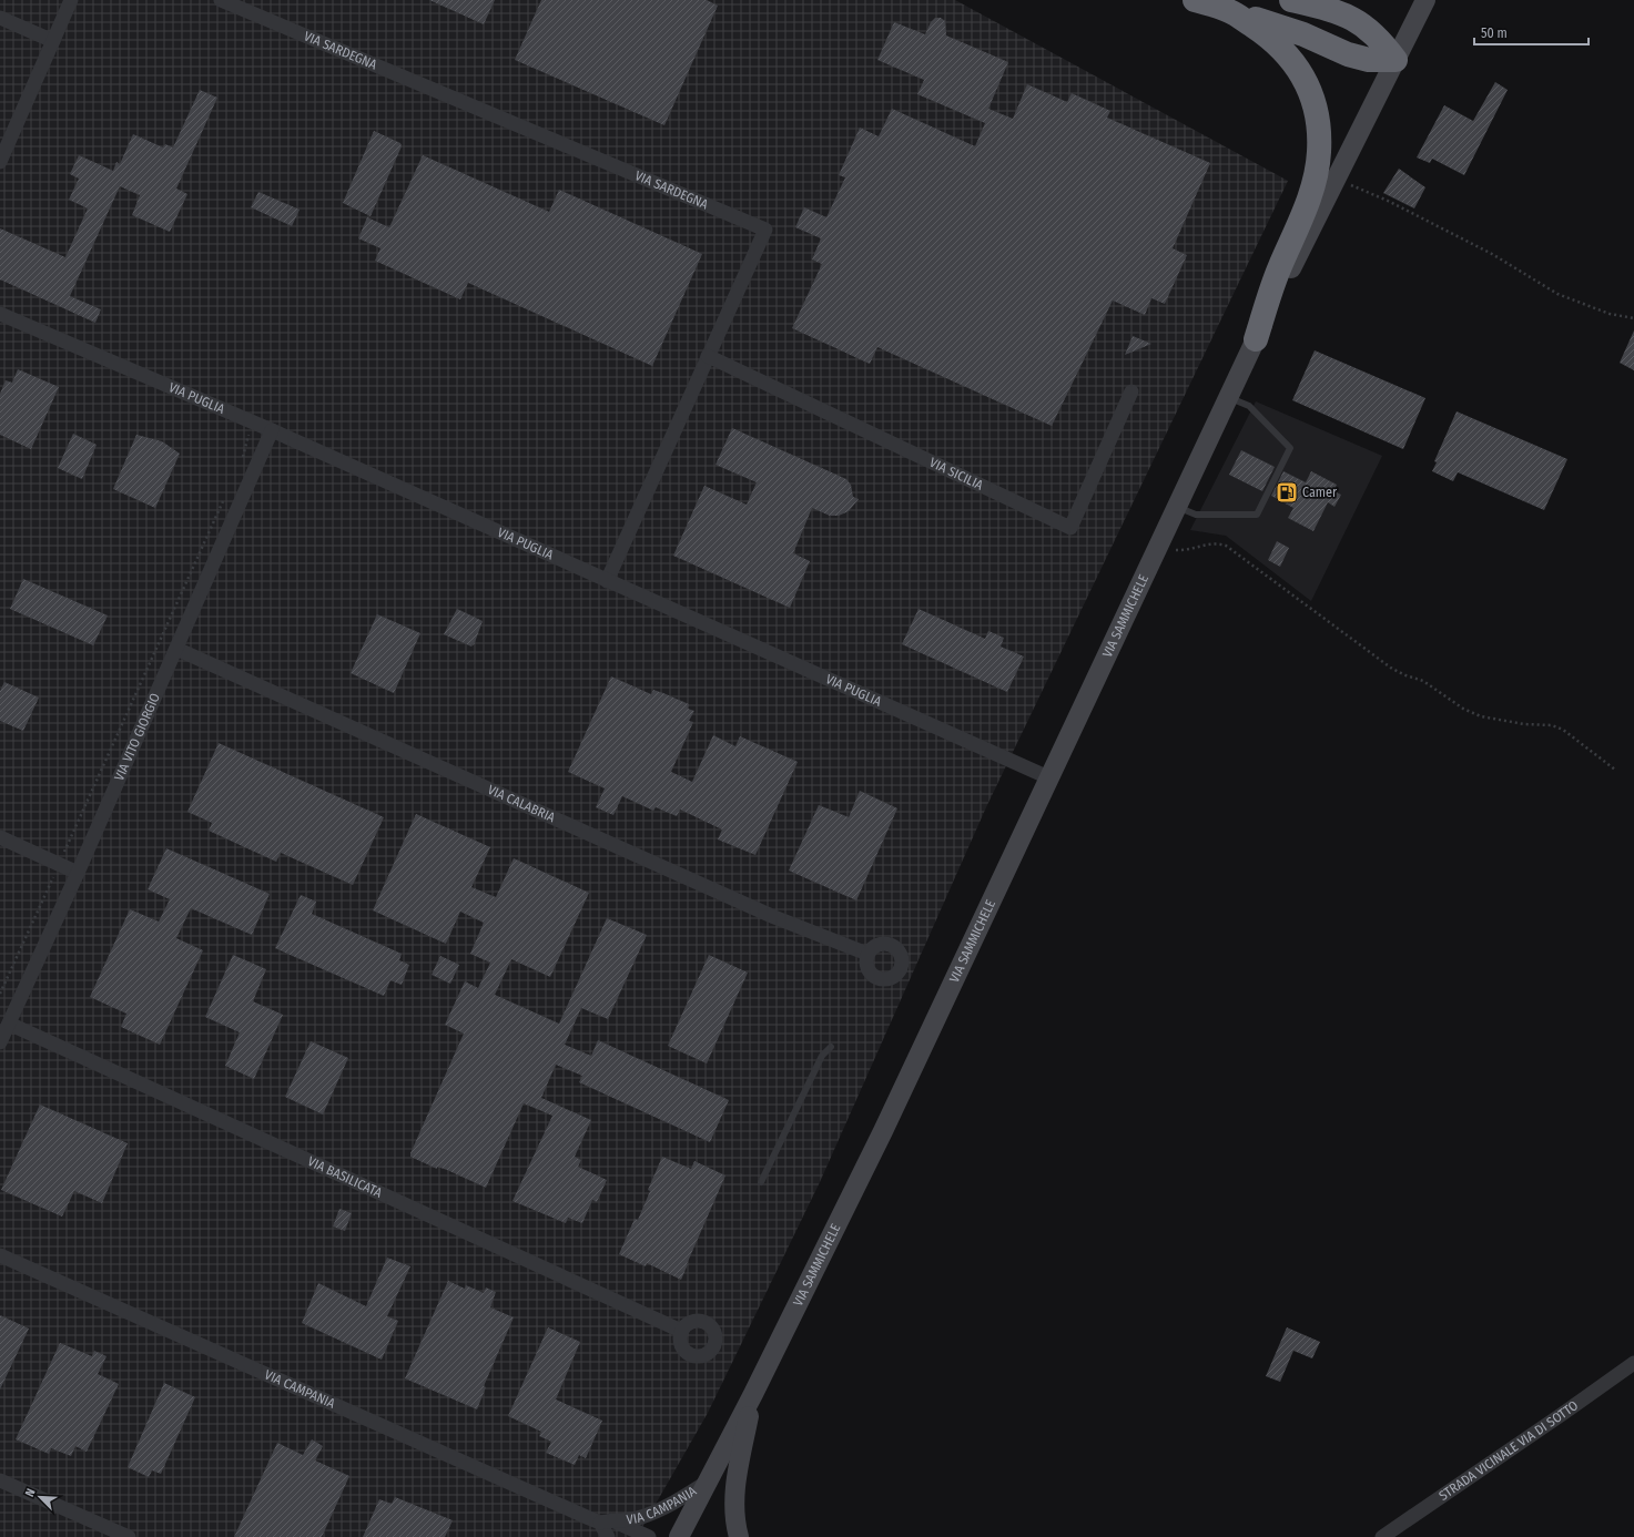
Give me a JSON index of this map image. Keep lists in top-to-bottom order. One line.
{"streets":{"main road":["VIA SAMMICHELE"],"street":["VIA SARDEGNA","VIA PUGLIA","VIA SICILIA","VIA VITO GIORGIO","VIA CALABRIA","VIA BASILICATA","VIA CAMPANIA","STRADA VICINALE VIA DI SOTTO"]},"crossings":[["VIA SARDEGNA","VIA PUGLIA"],["VIA SARDEGNA","VIA SICILIA"],["VIA PUGLIA","VIA SAMMICHELE"],["VIA PUGLIA","VIA VITO GIORGIO"],["VIA SAMMICHELE","VIA CAMPANIA"],["VIA VITO GIORGIO","VIA CALABRIA"],["VIA VITO GIORGIO","VIA BASILICATA"]],"places":{"fuel station":["Camer"]},"scale_bar":"50 m","north":"top left"}
